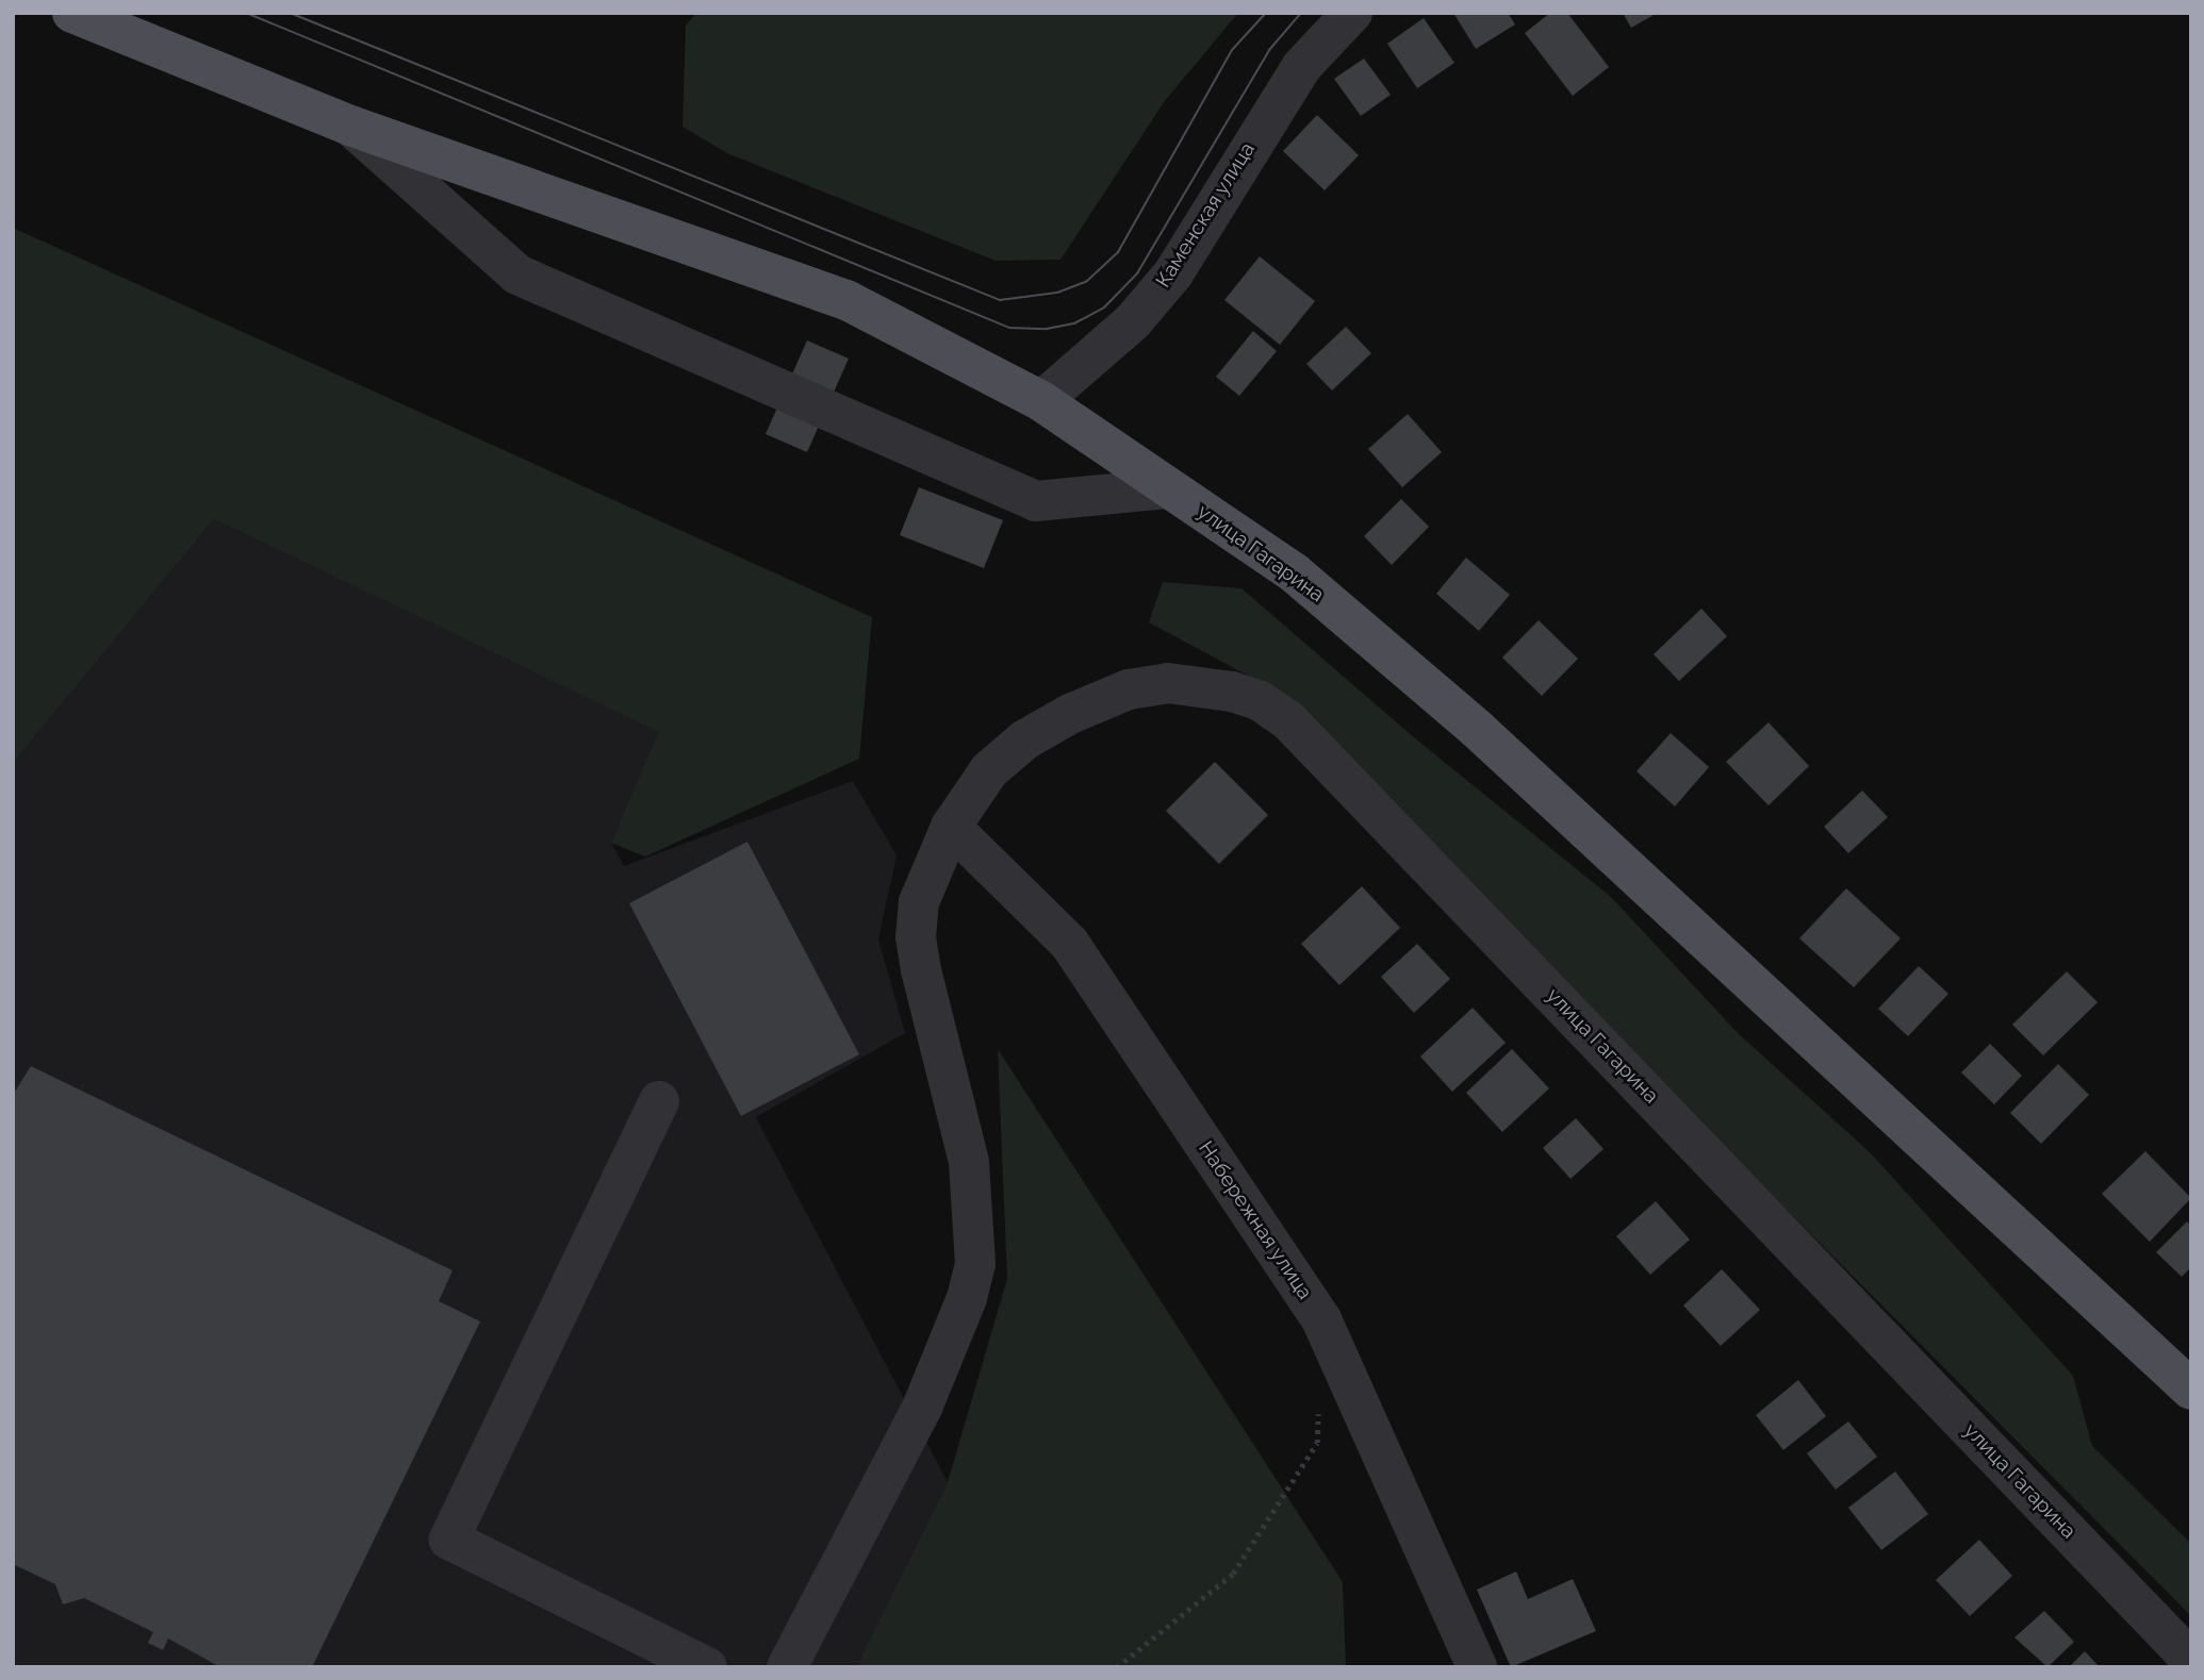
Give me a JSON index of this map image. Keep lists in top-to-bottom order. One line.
{"streets":{"main road":["улица Гагарина"],"street":["Каменская улица","Набережная улица"]},"crossings":[["Каменская улица","улица Гагарина"],["улица Гагарина","Набережная улица"]]}
